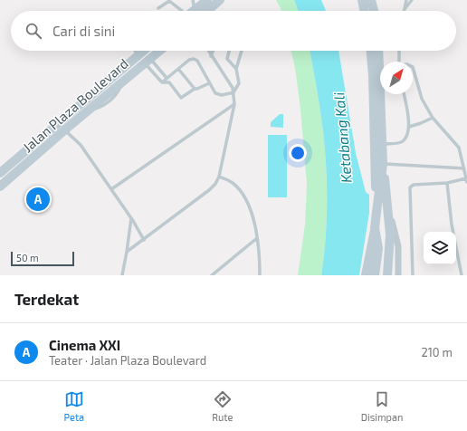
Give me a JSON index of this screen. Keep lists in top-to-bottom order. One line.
{"streets":{"street":["Jalan Plaza Boulevard"]},"water":["Ketabang Kali"],"scale_bar":"50 m","north":"top right","page":{"search":"Cari di sini","pins":"A","scale":"50 m","heading":"Terdekat","list":[{"mark":"A","name":"Cinema XXI","note":"Teater · Jalan Plaza Boulevard","value":"210 m"}],"nav":["Peta","Rute","Disimpan"]}}
